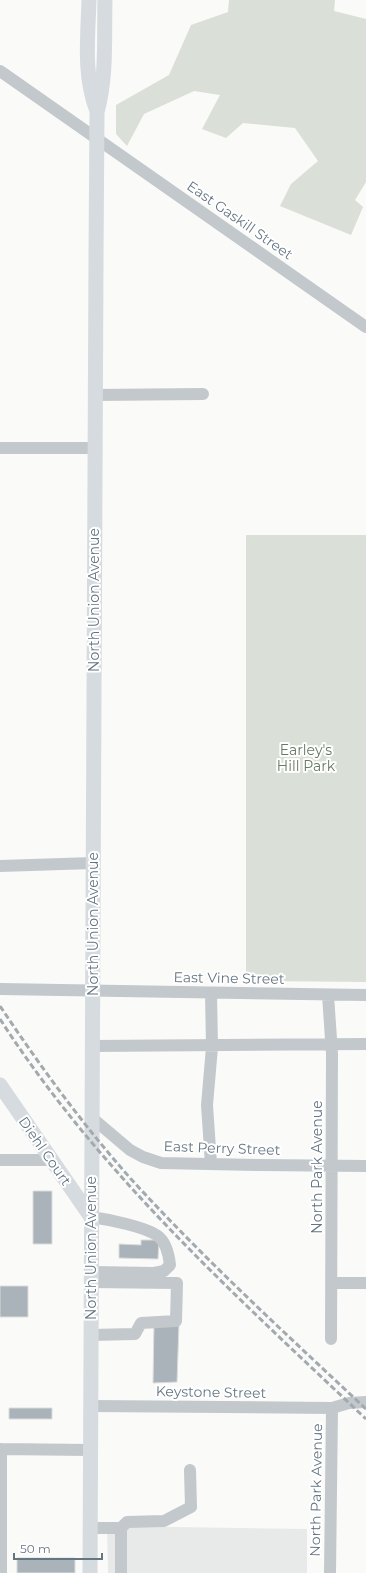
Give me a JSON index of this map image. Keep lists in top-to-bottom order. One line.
{"streets":{"main road":["North Union Avenue","Diehl Court"],"street":["East Gaskill Street","East Vine Street","East Perry Street","North Park Avenue","Keystone Street"]},"crossings":[["East Gaskill Street","North Union Avenue"],["North Union Avenue","East Vine Street"],["North Union Avenue","East Perry Street"],["North Union Avenue","Diehl Court"],["North Union Avenue","Keystone Street"],["East Vine Street","North Park Avenue"],["East Perry Street","North Park Avenue"],["North Park Avenue","Keystone Street"]],"parks":["Earley's Hill Park"],"scale_bar":"50 m"}
